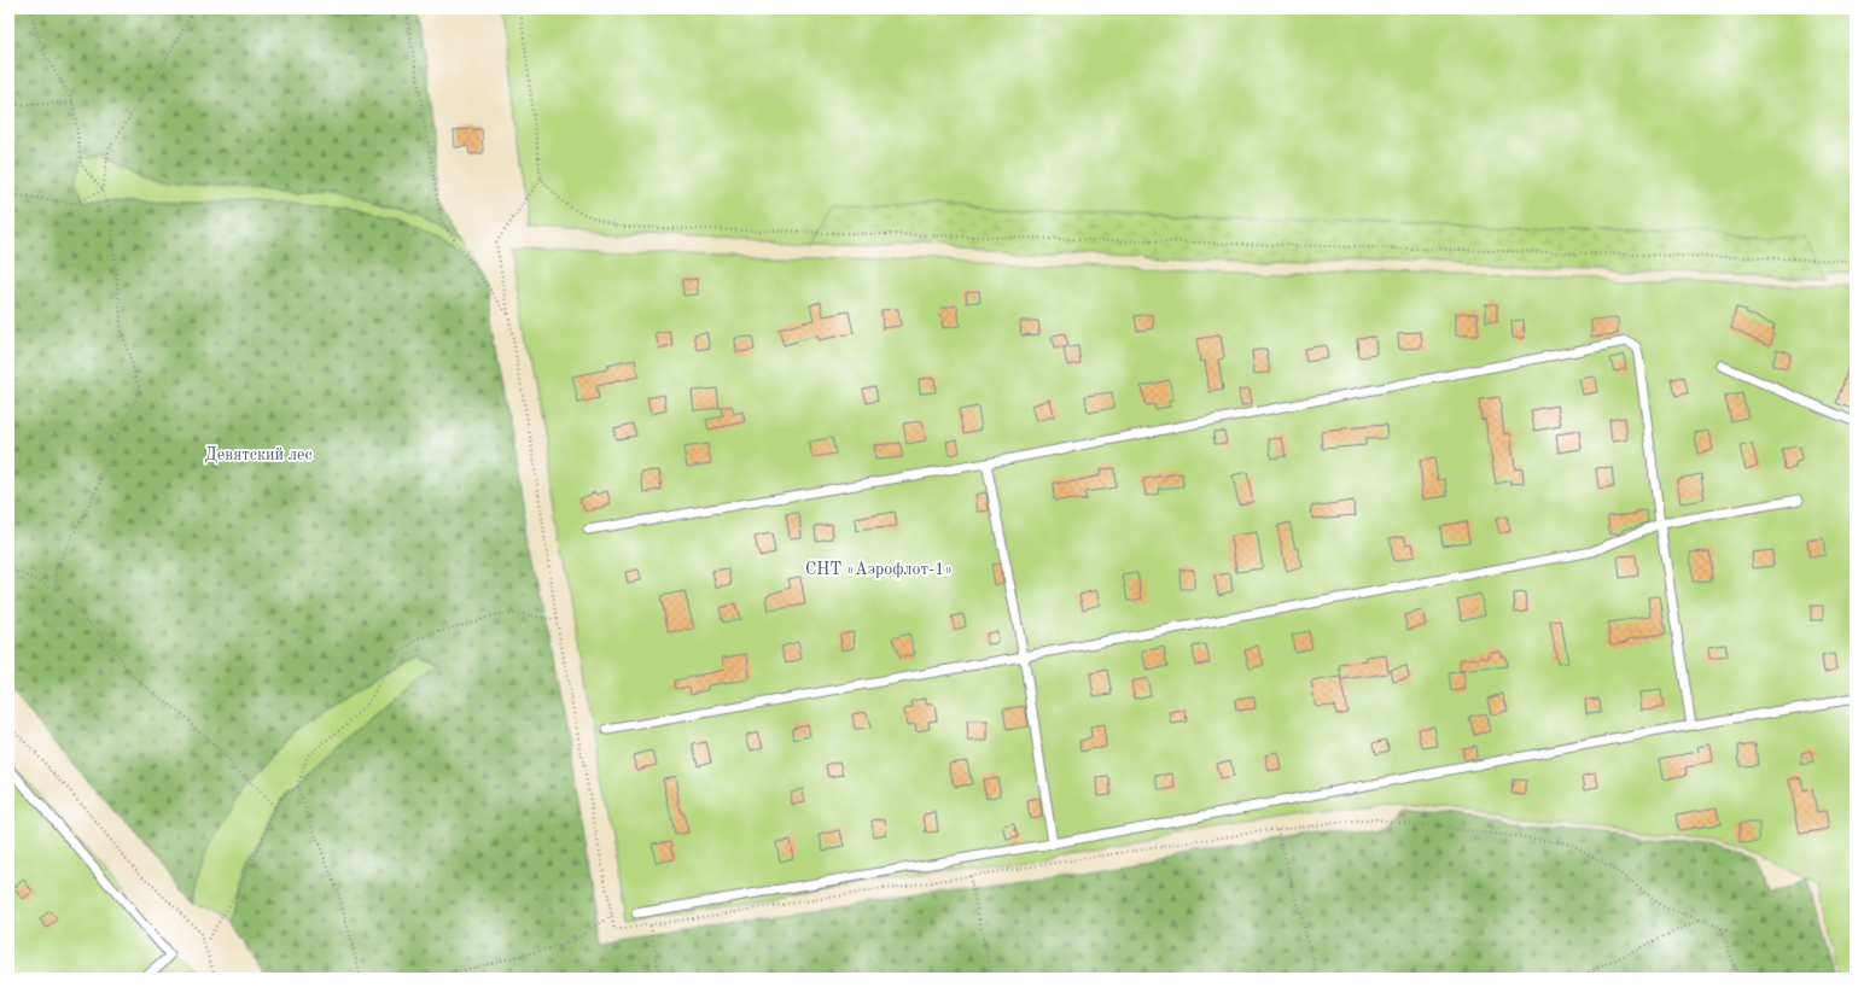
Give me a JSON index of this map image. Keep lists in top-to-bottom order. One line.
{"parks":["Девятский лес","СНТ «Аэрофлот-1»"]}
